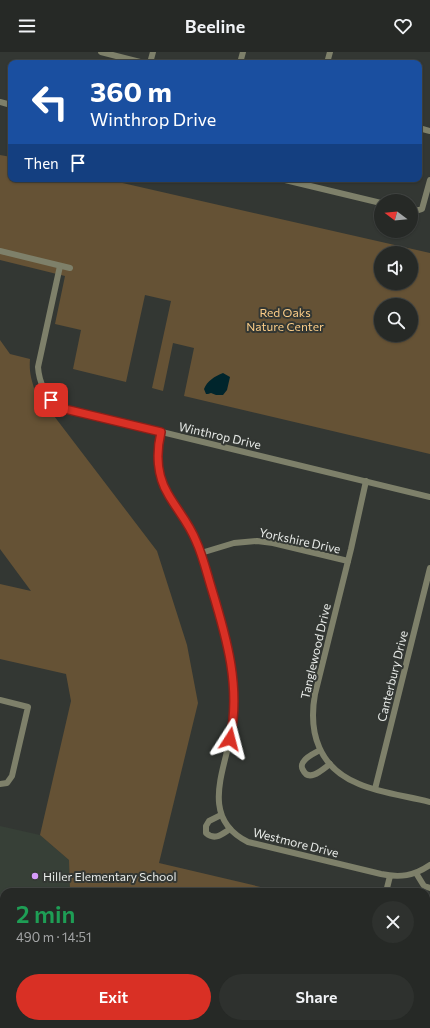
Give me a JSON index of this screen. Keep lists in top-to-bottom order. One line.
{"streets":{"street":["Winthrop Drive","Yorkshire Drive","Tanglewood Drive","Canterbury Drive","Westmore Drive"]},"crossings":[["Winthrop Drive","Tanglewood Drive"],["Winthrop Drive","Westmore Drive"],["Yorkshire Drive","Tanglewood Drive"],["Yorkshire Drive","Westmore Drive"],["Tanglewood Drive","Canterbury Drive"]],"parks":["Red Oaks Nature Center"],"places":["Hiller Elementary School"],"north":"left","page":{"header":"Beeline","turn":["360 m","Winthrop Drive"],"then":"Then","heading":["2 min","490 m · 14:51"],"buttons":["Exit","Share"]}}
